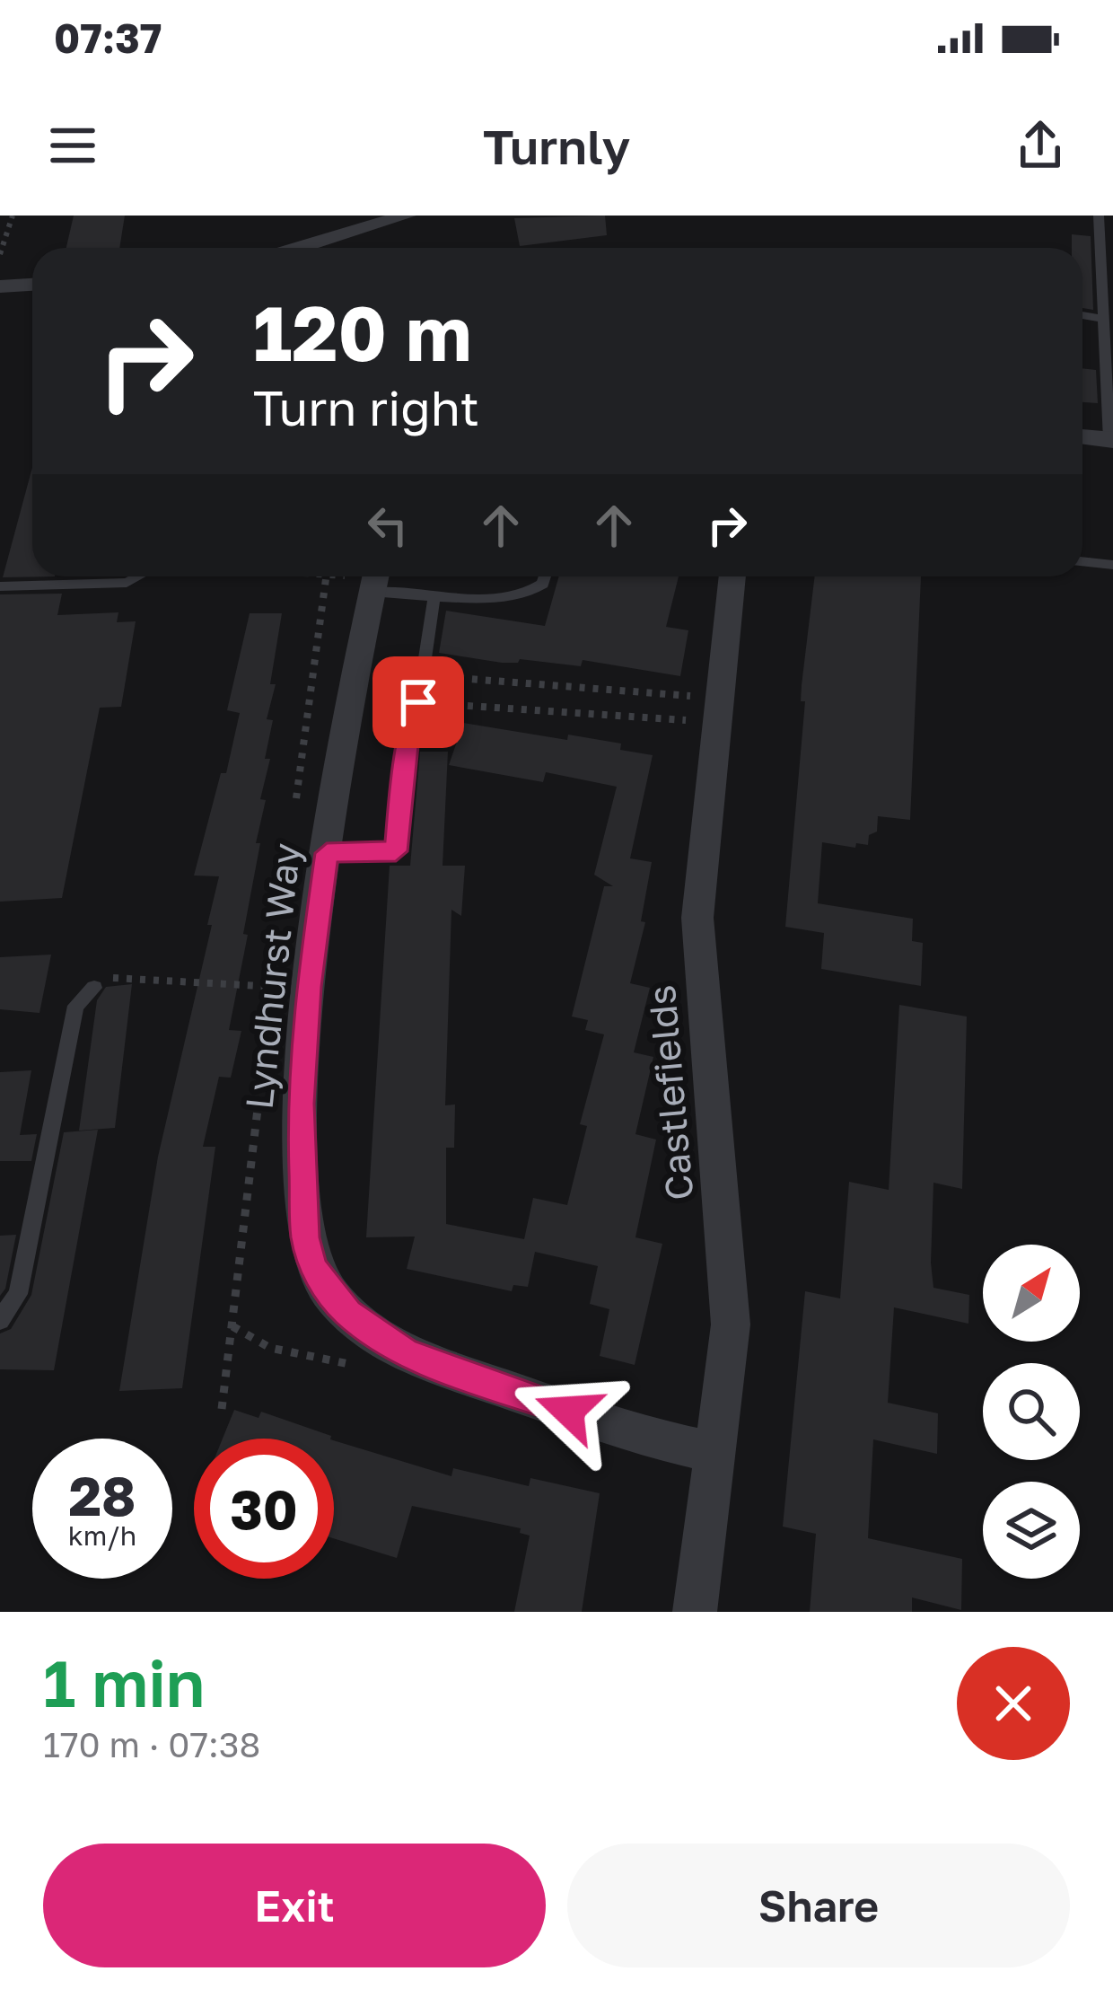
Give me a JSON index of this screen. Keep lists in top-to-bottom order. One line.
{"streets":{"street":["Lyndhurst Way","Castlefields"]},"crossings":[["Lyndhurst Way","Castlefields"]],"north":"top right","page":{"status":"07:37","header":"Turnly","turn":["120 m","Turn right"],"speed":"28 km/h","limit":"30","heading":["1 min","170 m · 07:38"],"buttons":["Exit","Share"]}}
